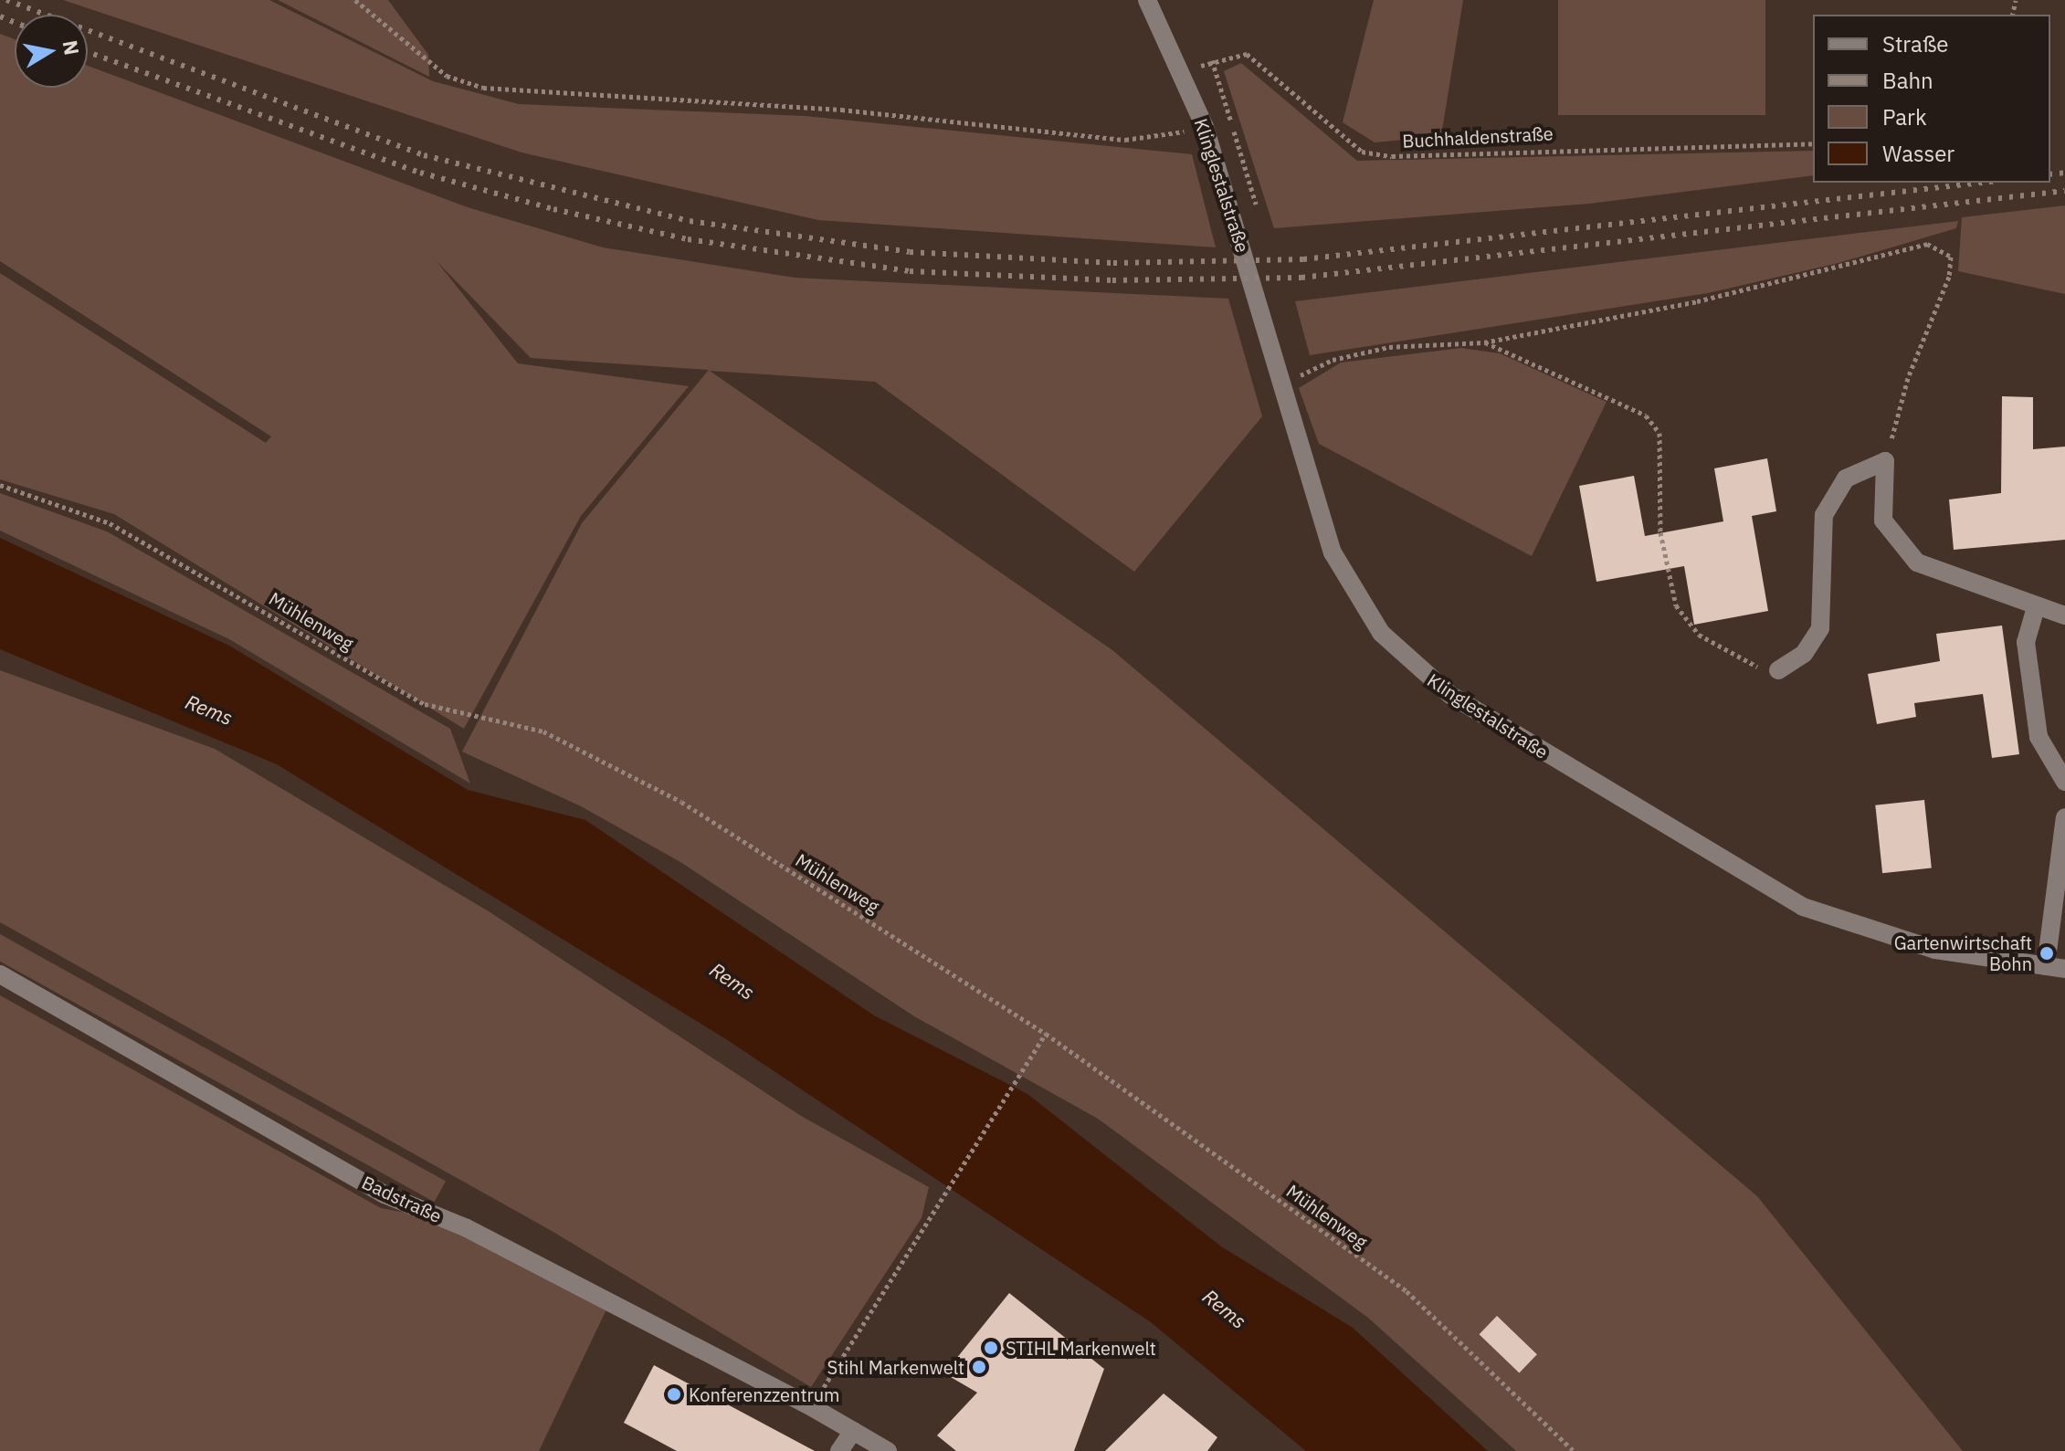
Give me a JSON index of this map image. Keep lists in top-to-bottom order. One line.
{"streets":{"street":["Klinglestalstraße","Badstraße"],"path":["Buchhaldenstraße","Mühlenweg"]},"crossings":[["Buchhaldenstraße","Klinglestalstraße"]],"water":["Rems"],"places":["Gartenwirtschaft Bohn","STIHL Markenwelt","Stihl Markenwelt","Konferenzzentrum"],"legend":["Straße","Bahn","Park","Wasser"],"north":"right"}
